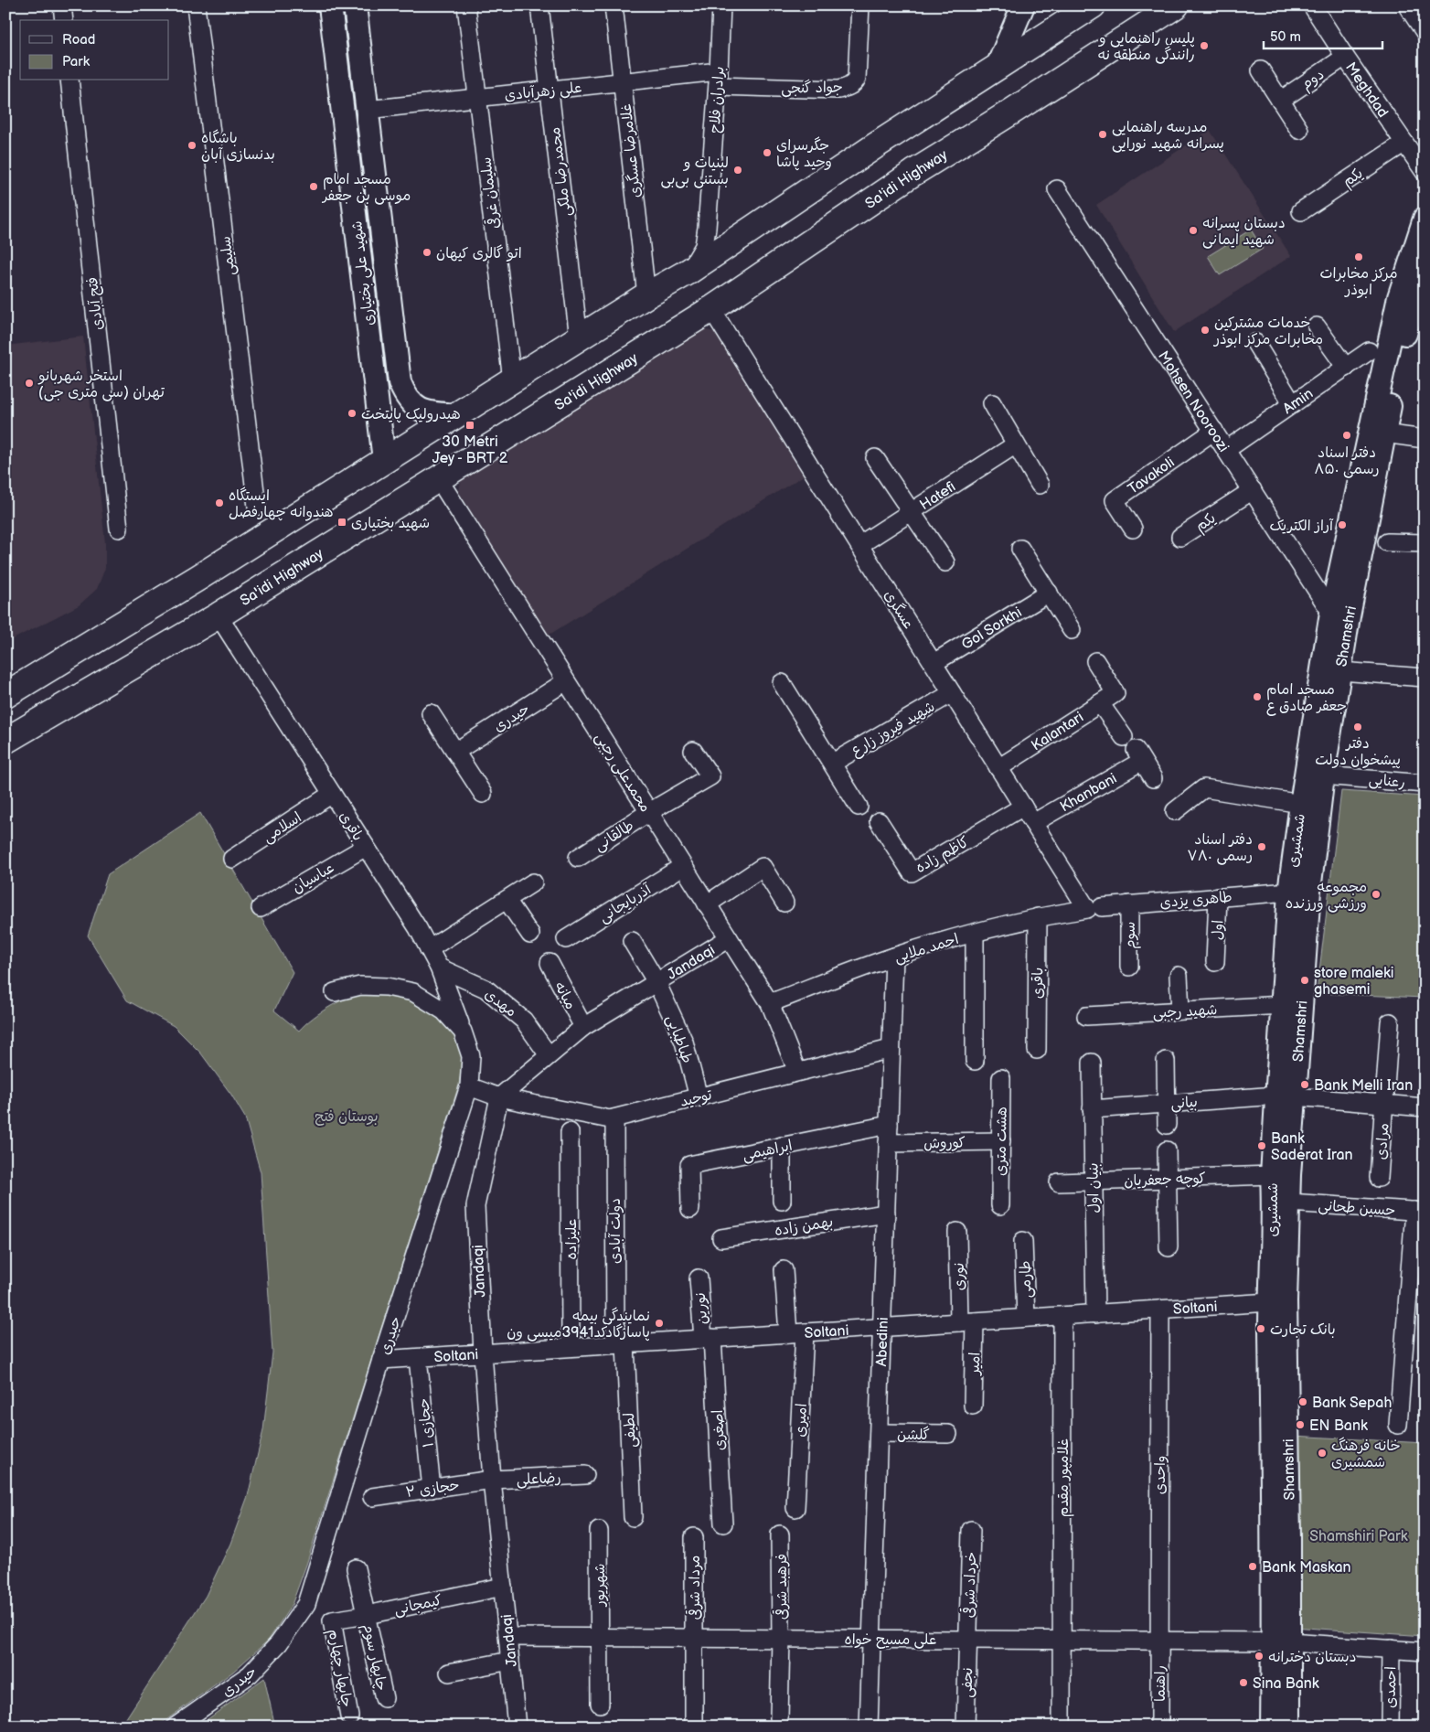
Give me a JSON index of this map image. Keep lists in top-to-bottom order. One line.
{"streets":{"highway":["Sa'idi Highway"],"main road":["شهید علی بختیاری","Shamshri","شمشیری"],"street":["دوم","جواد گنجی","Meghdad","علی زهرآبادی","برادران فلاح","غلامرضا عسگری","محمدرضا ملکی","یکم","سلیمان غرقی","سلیمی","فتح آبادی","Mohsen Nooroozi","Amin","Tavakoli","Hatefi","عسگری","Gol Sorkhi","حیدری","شهید فیروز زارع","Kalantari","محمدعلی رجبی","رعنایی","Khanbani","باقری","اسلامی","طالقانی","کاظم زاده","عباسیان","طاهری یزدی","آذربایجانی","اول","سوم","احمد ملایی","Jandaqi","میانه","مهدی","شهید رجبی","طباطبایی","توحید","بیانی","هشت متری","مرادی","کوروش","ابراهیمی","کوچه جعفریان","بنیان اول","حسین طحانی","بهمن زاده","دولت آبادی","علیزاده","نوری","طارمی","Soltani","نورین","Abedini","امیر","امیری","حجازی ۱","لطیفی","اصغری","گلشن","واحدی","رضاعلی","غلامپور مقدم","حجازی ۲","شهریور","خرداد شرقی","فرهبد شرقی","مرداد شرقی","کیمجانی","علی مسیح خواه","چابهار سوم","چابهار چهارم","نجفی","راهنما","احمدی"]},"crossings":[["دوم","Meghdad"],["جواد گنجی","علی زهرآبادی"],["جواد گنجی","برادران فلاح"],["Meghdad","یکم"],["علی زهرآبادی","برادران فلاح"],["علی زهرآبادی","غلامرضا عسگری"],["علی زهرآبادی","محمدرضا ملکی"],["علی زهرآبادی","سلیمان غرقی"],["علی زهرآبادی","شهید علی بختیاری"],["یکم","Mohsen Nooroozi"],["Sa'idi Highway","عسگری"],["Sa'idi Highway","محمدعلی رجبی"],["Mohsen Nooroozi","Amin"],["Mohsen Nooroozi","Tavakoli"],["Mohsen Nooroozi","Shamshri"],["Hatefi","عسگری"],["عسگری","Gol Sorkhi"],["عسگری","شهید فیروز زارع"],["عسگری","Kalantari"],["عسگری","Khanbani"],["عسگری","کاظم زاده"],["عسگری","طاهری یزدی"],["عسگری","احمد ملایی"],["Shamshri","شمشیری"],["حیدری","محمدعلی رجبی"],["حیدری","باقری"],["حیدری","توحید"],["حیدری","Soltani"],["محمدعلی رجبی","طالقانی"],["محمدعلی رجبی","آذربایجانی"],["محمدعلی رجبی","احمد ملایی"],["محمدعلی رجبی","Jandaqi"],["محمدعلی رجبی","توحید"],["رعنایی","شمشیری"],["باقری","اسلامی"],["باقری","عباسیان"],["باقری","احمد ملایی"],["باقری","مهدی"],["شمشیری","طاهری یزدی"],["شمشیری","شهید رجبی"],["شمشیری","بیانی"],["شمشیری","کوچه جعفریان"],["شمشیری","حسین طحانی"],["شمشیری","Soltani"],["شمشیری","علی مسیح خواه"],["طاهری یزدی","اول"],["طاهری یزدی","سوم"],["طاهری یزدی","احمد ملایی"],["احمد ملایی","Abedini"],["Jandaqi","میانه"],["Jandaqi","مهدی"],["Jandaqi","طباطبایی"],["Jandaqi","توحید"],["Jandaqi","Soltani"],["Jandaqi","رضاعلی"],["Jandaqi","حجازی ۲"],["Jandaqi","کیمجانی"],["Jandaqi","علی مسیح خواه"],["طباطبایی","توحید"],["توحید","دولت آبادی"],["توحید","Abedini"],["بیانی","مرادی"],["بیانی","بنیان اول"],["هشت متری","کوروش"],["کوروش","Abedini"],["ابراهیمی","Abedini"],["کوچه جعفریان","بنیان اول"],["بنیان اول","Soltani"],["بهمن زاده","Abedini"],["دولت آبادی","Soltani"],["دولت آبادی","لطیفی"],["علیزاده","Soltani"],["نوری","Soltani"],["نوری","امیر"],["طارمی","Soltani"],["Soltani","نورین"],["Soltani","Abedini"],["Soltani","امیر"],["Soltani","امیری"],["Soltani","حجازی ۱"],["Soltani","لطیفی"],["Soltani","اصغری"],["Soltani","واحدی"],["Soltani","غلامپور مقدم"],["نورین","اصغری"],["Abedini","گلشن"],["Abedini","علی مسیح خواه"],["حجازی ۱","حجازی ۲"],["واحدی","علی مسیح خواه"],["واحدی","راهنما"],["رضاعلی","حجازی ۲"],["غلامپور مقدم","علی مسیح خواه"],["شهریور","علی مسیح خواه"],["خرداد شرقی","علی مسیح خواه"],["خرداد شرقی","نجفی"],["فرهبد شرقی","علی مسیح خواه"],["مرداد شرقی","علی مسیح خواه"],["کیمجانی","چابهار سوم"],["کیمجانی","چابهار چهارم"],["علی مسیح خواه","نجفی"],["علی مسیح خواه","راهنما"],["علی مسیح خواه","احمدی"]],"parks":["بوستان فتح","Shamshiri Park"],"places":{"other":["پلیس راهنمایی و رانندگی منطقه نه","مدرسه راهنمایی پسرانه شهید نورایی","باشگاه بدنسازی آبان","جگرسرای وحید پاشا","لبنیات و بستنی بی‌بی","مسجد امام موسی بن جعفر","دبستان پسرانه شهید ایمانی","اتو گالری کیهان","مرکز مخابرات ابوذر","خدمات مشترکین مخابرات مرکز ابوذر","استخر شهربانو تهران (سی متری جی)","هیدرولیک پایتخت","دفتر اسناد رسمی ۸۵۰","ایستگاه هندوانه چهارفصل","آراز الکتریک","مسجد امام جعفر صادق ع","دفتر پیشخوان دولت","دفتر اسناد رسمی ۷۸۰","مجموعه ورزشی ورزنده","store maleki ghasemi","Bank Melli Iran","Bank Saderat Iran","نمایندگی بیمه پاسارگادکد3941میسی ون","بانک تجارت","Bank Sepah","EN Bank","خانه فرهنگ شمشیری","Bank Maskan","دبستان دخترانه","Sina Bank"],"transit":["30 Metri Jey - BRT 2","شهید بختیاری"]},"legend":["Road","Park"],"scale_bar":"50 m"}
